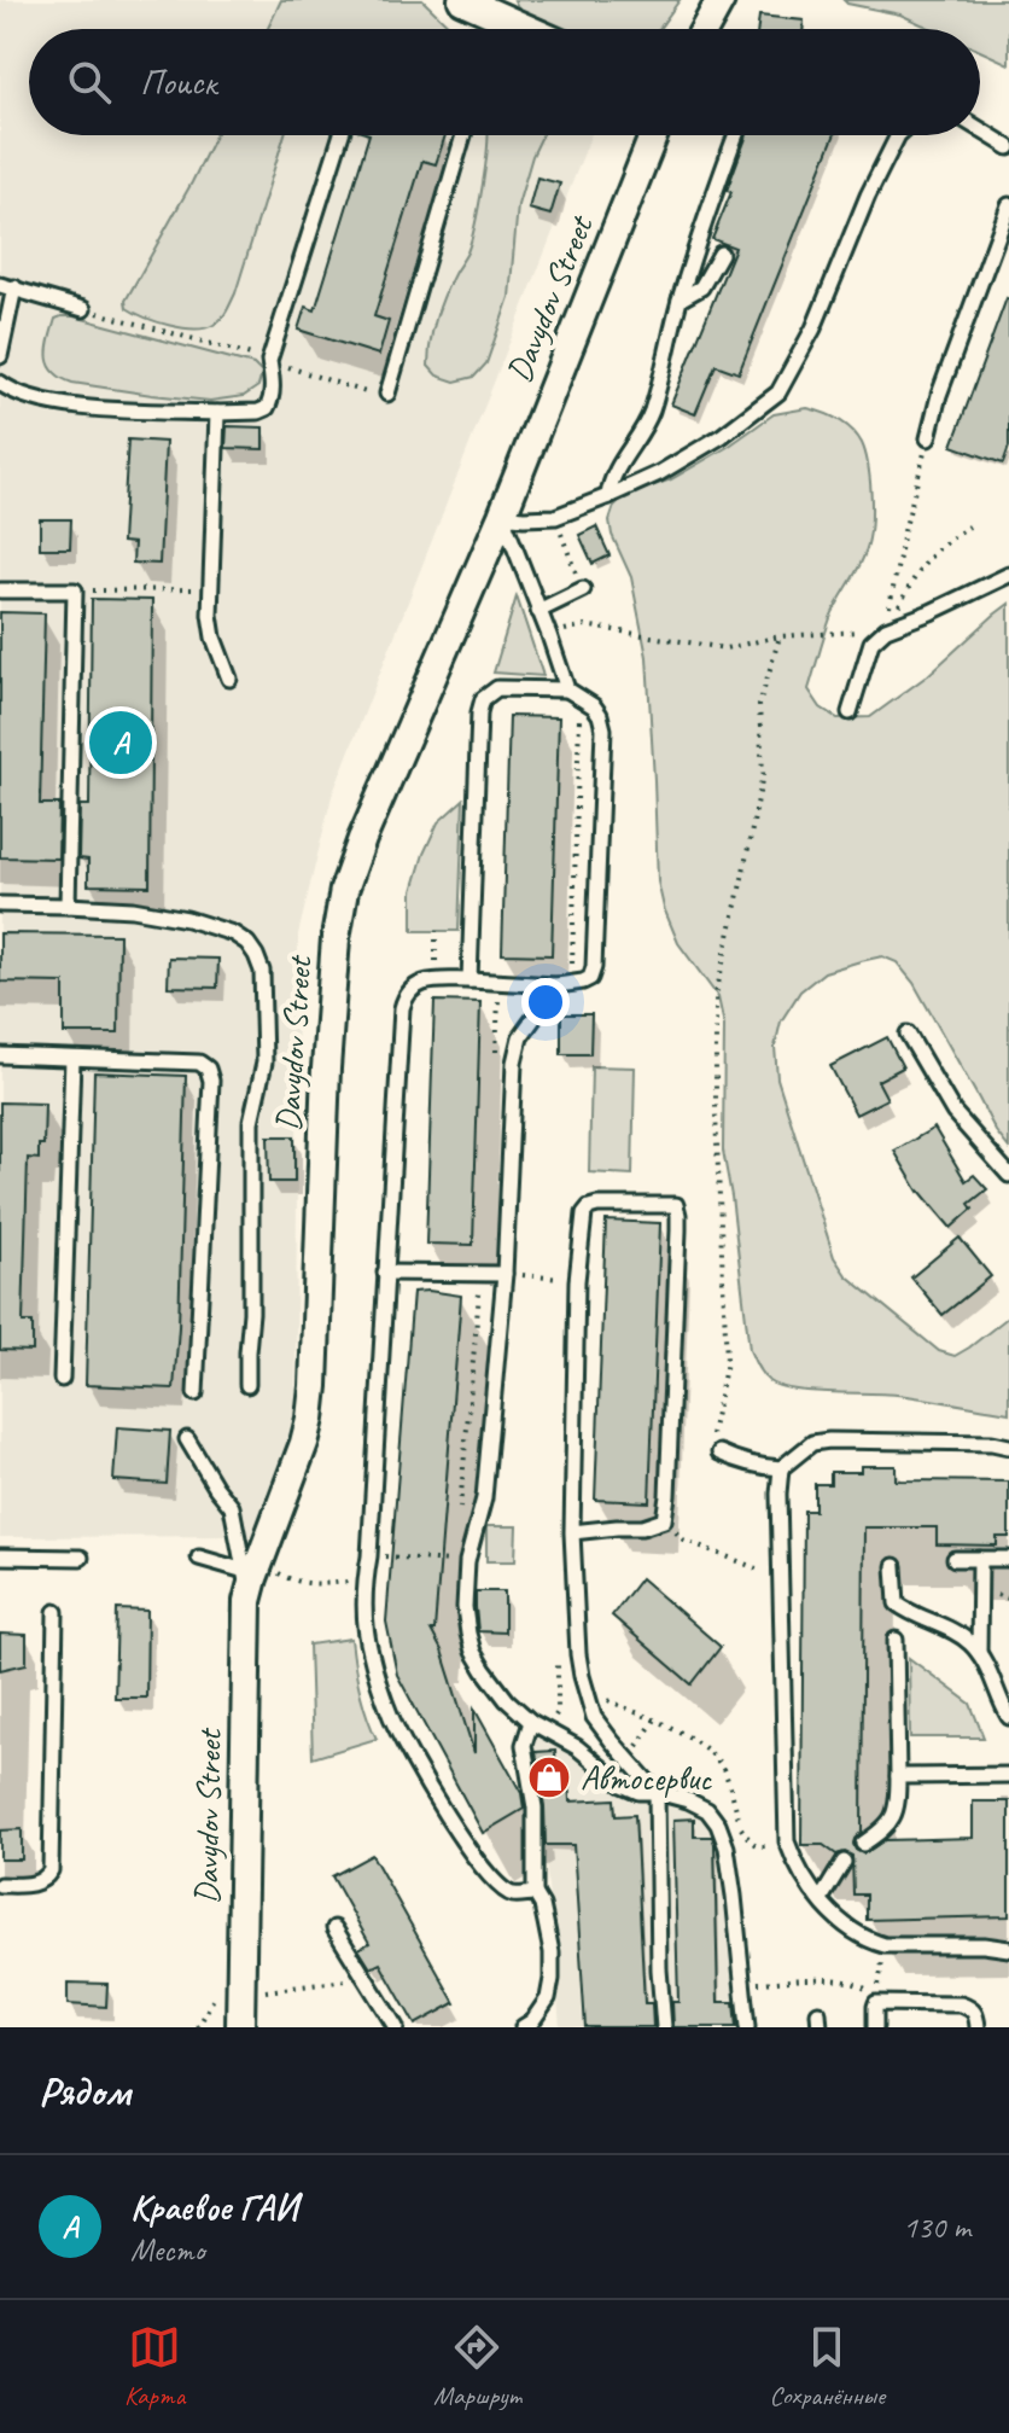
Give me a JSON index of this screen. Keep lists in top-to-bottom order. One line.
{"streets":{"street":["Davydov Street"]},"places":{"shop":["Автосервис"]},"page":{"search":"Поиск","pins":"A","heading":"Рядом","list":[{"mark":"A","name":"Краевое ГАИ","note":"Место","value":"130 m"}],"nav":["Карта","Маршрут","Сохранённые"]}}
